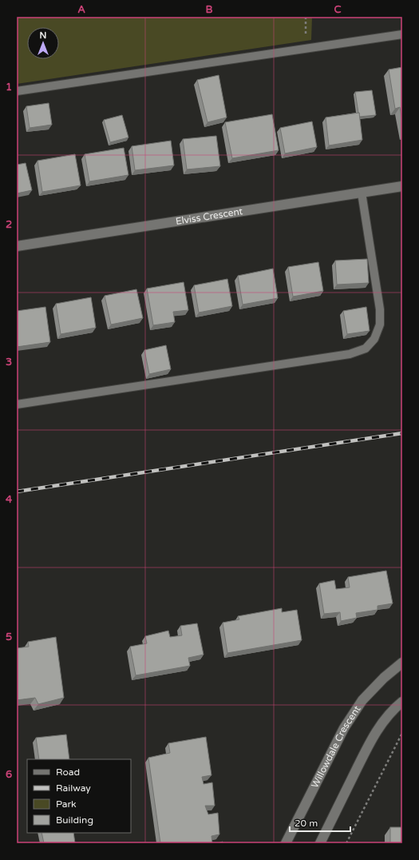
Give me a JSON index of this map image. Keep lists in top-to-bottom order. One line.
{"streets":{"street":["Elviss Crescent","Willowdale Crescent"]},"legend":["Road","Railway","Park","Building"],"scale_bar":"20 m","north":"top","grid":{"columns":["A","B","C"],"rows":["1","2","3","4","5","6"]}}
